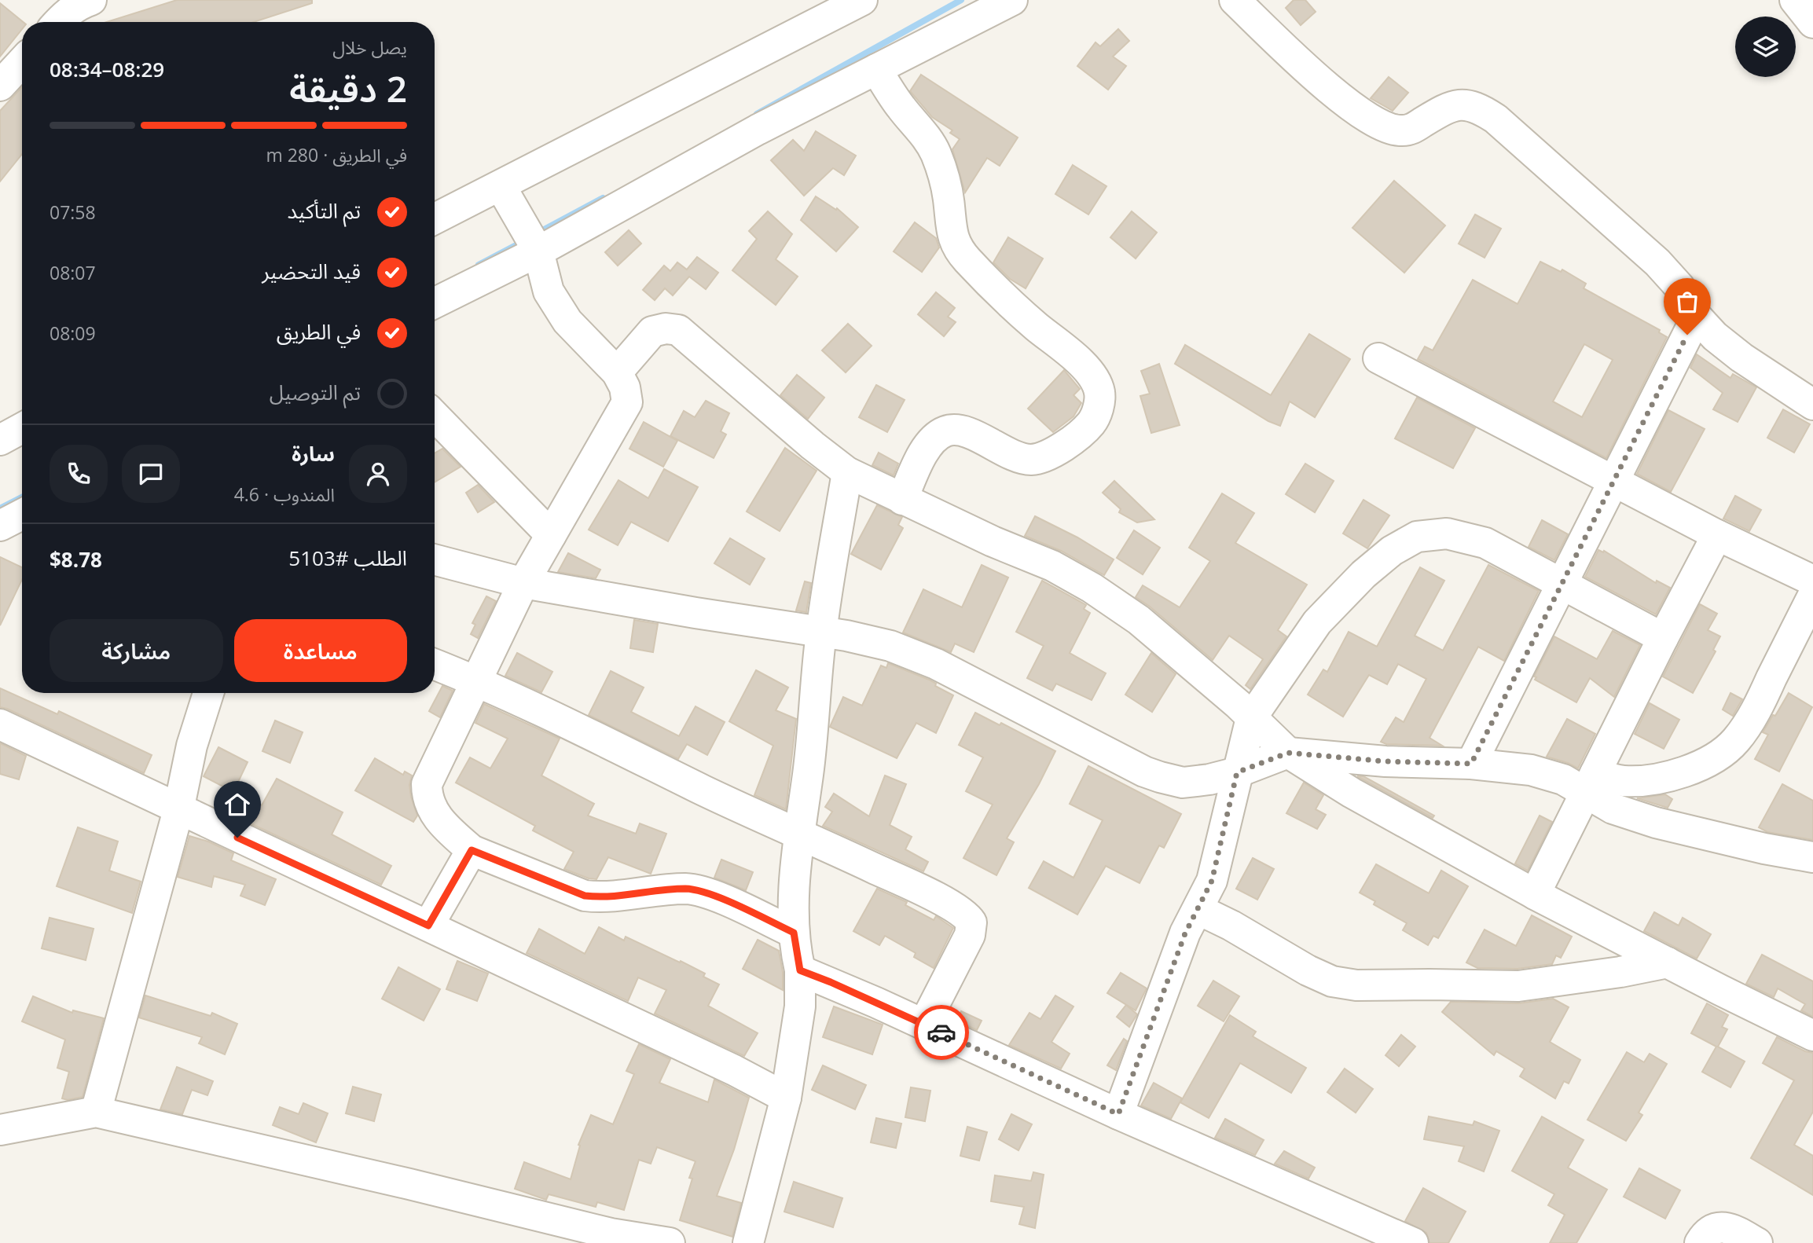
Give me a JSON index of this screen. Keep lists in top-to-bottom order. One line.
{"page":{"heading":["2 دقيقة","يصل خلال","08:29–08:34"],"panel":["سارة","المندوب · 4.6","الطلب #5103","$8.78"],"bar":"في الطريق · 280 m","list":[["تم التأكيد","07:58"],["قيد التحضير","08:07"],["في الطريق","08:09"],"تم التوصيل"],"buttons":["مساعدة","مشاركة"]}}
